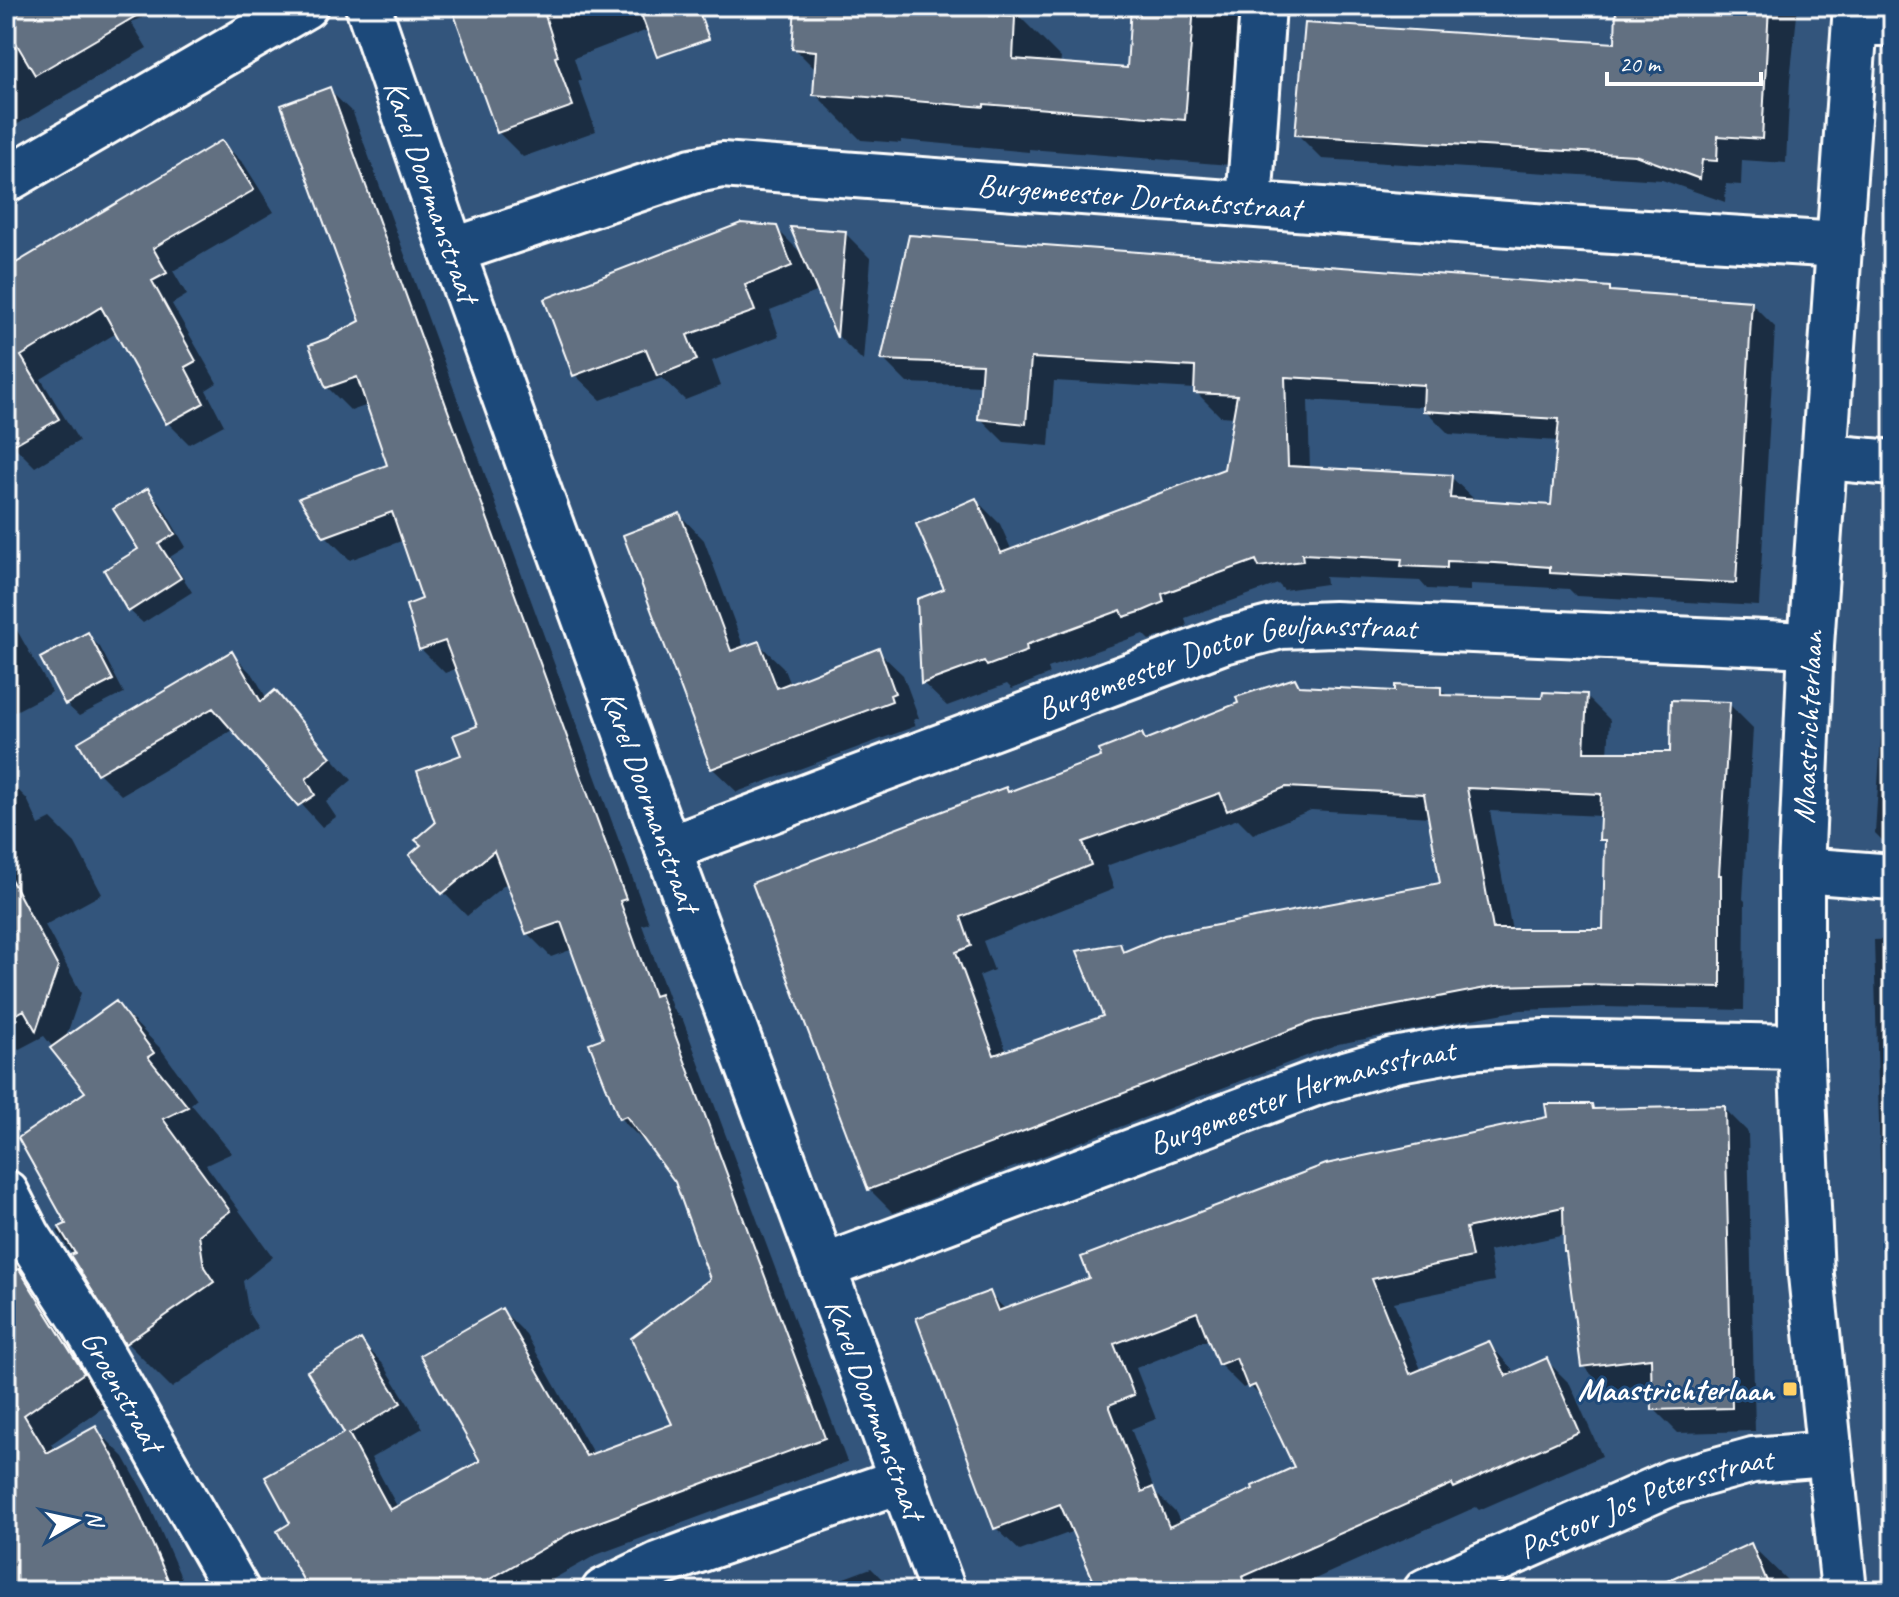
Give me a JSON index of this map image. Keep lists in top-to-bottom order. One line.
{"streets":{"street":["Karel Doormanstraat","Burgemeester Dortantsstraat","Burgemeester Doctor Geuljansstraat","Maastrichterlaan","Burgemeester Hermansstraat","Groenstraat","Pastoor Jos Petersstraat"]},"crossings":[["Karel Doormanstraat","Burgemeester Dortantsstraat"],["Karel Doormanstraat","Burgemeester Doctor Geuljansstraat"],["Karel Doormanstraat","Burgemeester Hermansstraat"],["Burgemeester Dortantsstraat","Maastrichterlaan"],["Burgemeester Doctor Geuljansstraat","Maastrichterlaan"],["Maastrichterlaan","Burgemeester Hermansstraat"],["Maastrichterlaan","Pastoor Jos Petersstraat"]],"places":{"transit":["Maastrichterlaan"]},"scale_bar":"20 m","north":"right"}
